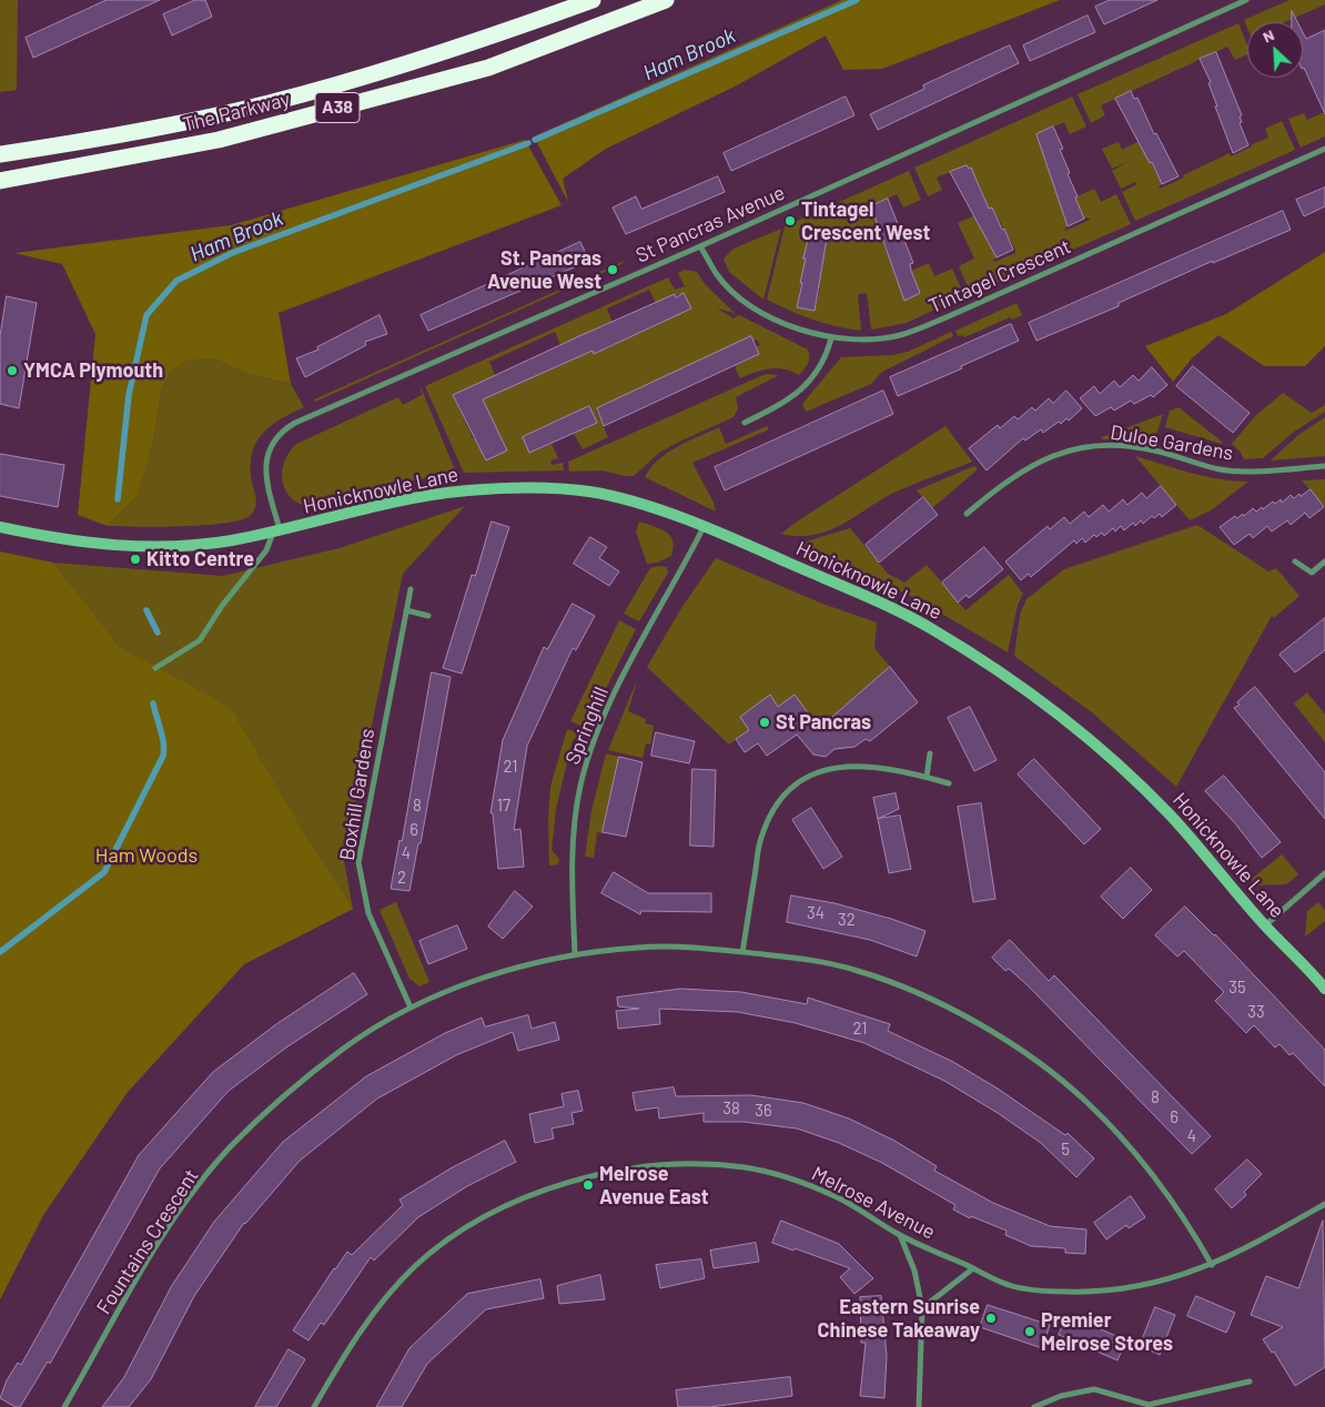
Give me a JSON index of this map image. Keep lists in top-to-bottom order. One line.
{"streets":{"highway":["A38","The Parkway"],"street":["St Pancras Avenue","Tintagel Crescent","Duloe Gardens","Honicknowle Lane","Springhill","Boxhill Gardens","Melrose Avenue","Fountains Crescent"]},"crossings":[["St Pancras Avenue","Tintagel Crescent"],["St Pancras Avenue","Honicknowle Lane"],["Honicknowle Lane","Springhill"],["Springhill","Fountains Crescent"],["Boxhill Gardens","Fountains Crescent"],["Melrose Avenue","Fountains Crescent"]],"water":["Ham Brook"],"parks":["Ham Woods"],"places":["Tintagel Crescent West","St. Pancras Avenue West","YMCA Plymouth","Kitto Centre","St Pancras","Melrose Avenue East","Eastern Sunrise Chinese Takeaway","Premier Melrose Stores"],"house_numbers":["21","8","17","6","4","2","34","32","35","33","21","8","38","36","6","4","5"],"north":"top left"}
